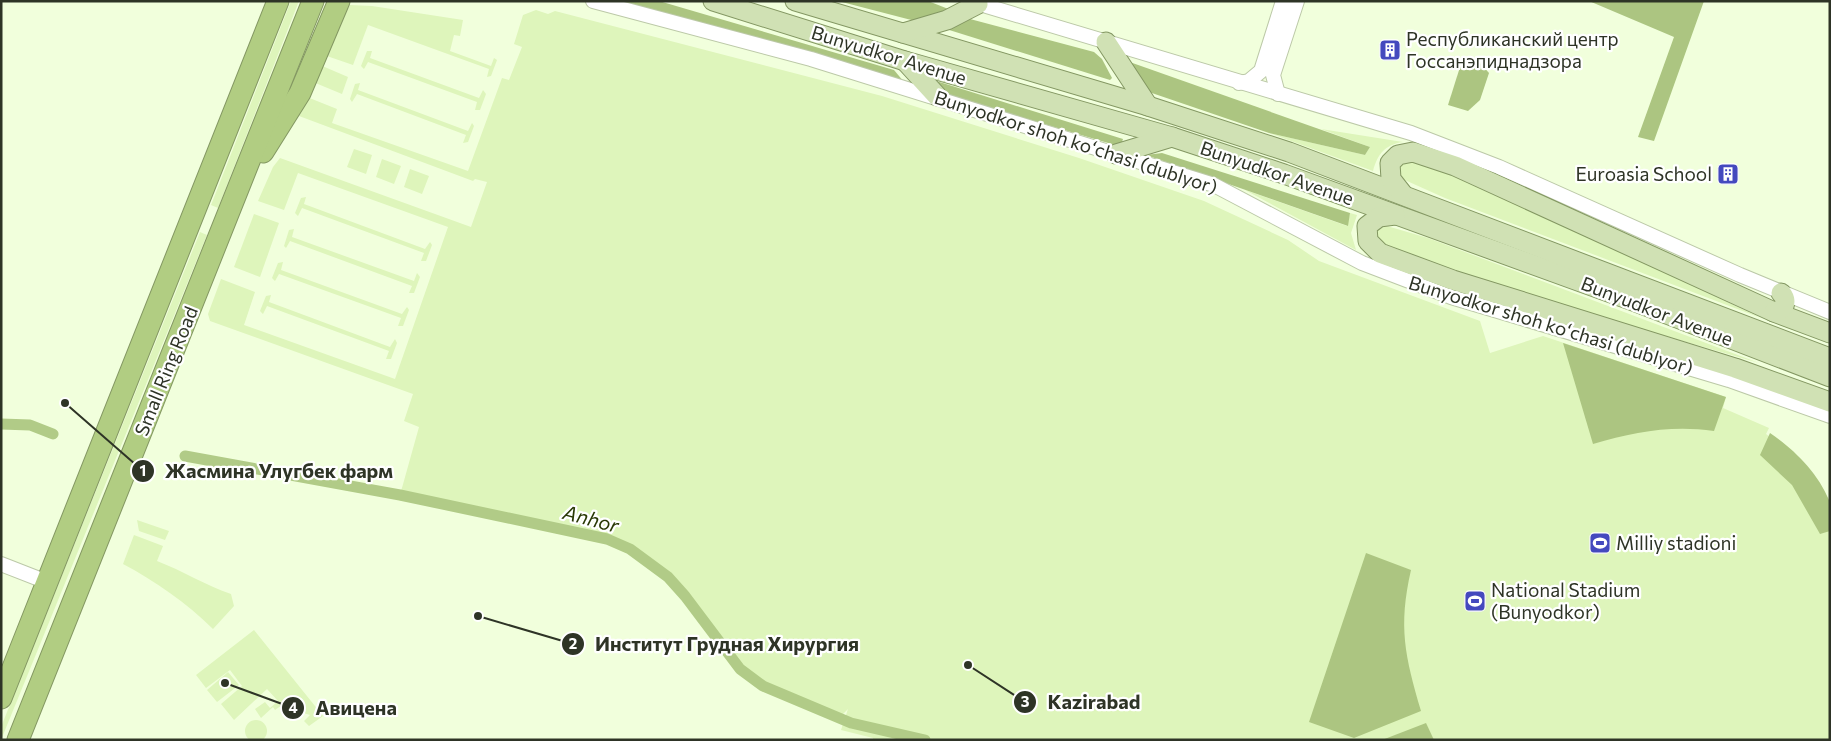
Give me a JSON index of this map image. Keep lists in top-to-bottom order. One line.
{"streets":{"highway":["Small Ring Road"],"main road":["Bunyudkor Avenue"],"street":["Bunyodkor shoh koʻchasi (dublyor)"]},"water":["Anhor"],"places":{"building":["Республиканский центр Госсанэпиднадзора","Euroasia School"],"other":["Жасмина Улугбек фарм","Институт Грудная Хирургия","Kazirabad","Авицена"],"sports":["Milliy stadioni","National Stadium (Bunyodkor)"]}}
